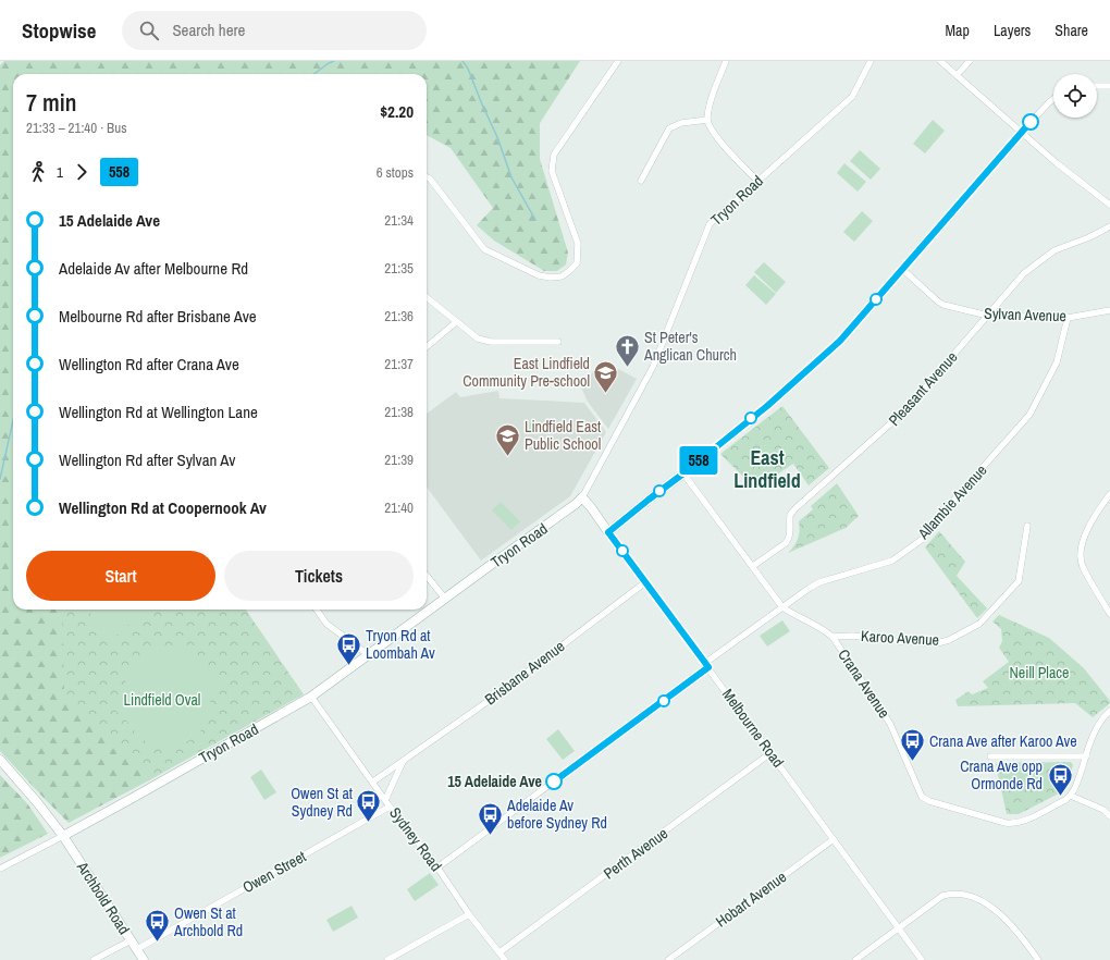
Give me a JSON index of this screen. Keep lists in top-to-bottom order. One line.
{"streets":{"street":["Tryon Road","Sylvan Avenue","Pleasant Avenue","Allambie Avenue","Karoo Avenue","Brisbane Avenue","Crana Avenue","Melbourne Road","Sydney Road","Perth Avenue","Owen Street","Archbold Road","Hobart Avenue"]},"crossings":[["Tryon Road","Melbourne Road"],["Tryon Road","Sydney Road"],["Tryon Road","Archbold Road"],["Sylvan Avenue","Pleasant Avenue"],["Sylvan Avenue","Allambie Avenue"],["Pleasant Avenue","Crana Avenue"],["Allambie Avenue","Crana Avenue"],["Allambie Avenue","Melbourne Road"],["Allambie Avenue","Sydney Road"],["Karoo Avenue","Crana Avenue"],["Brisbane Avenue","Melbourne Road"],["Brisbane Avenue","Sydney Road"],["Melbourne Road","Perth Avenue"],["Melbourne Road","Hobart Avenue"],["Sydney Road","Perth Avenue"],["Sydney Road","Owen Street"],["Owen Street","Archbold Road"]],"districts":["East Lindfield"],"parks":["Neill Place","Lindfield Oval"],"places":{"church":["St Peter's Anglican Church"],"school or university":["East Lindfield Community Pre-school","Lindfield East Public School"],"bus stop":["Tryon Rd at Loombah Av","Crana Ave after Karoo Ave","Crana Ave opp Ormonde Rd","Owen St at Sydney Rd","Adelaide Av before Sydney Rd","Owen St at Archbold Rd"],"other":["15 Adelaide Ave"]},"lines":["bus line 558"],"page":{"header":"Stopwise","search":"Search here","nav":["Map","Layers","Share"],"on_map":"558","heading":["7 min","21:33 – 21:40 · Bus","$2.20"],"legs":["1","558","6 stops"],"list":[{"name":"15 Adelaide Ave","value":"21:34"},{"name":"Adelaide Av after Melbourne Rd","value":"21:35"},{"name":"Melbourne Rd after Brisbane Ave","value":"21:36"},{"name":"Wellington Rd after Crana Ave","value":"21:37"},{"name":"Wellington Rd at Wellington Lane","value":"21:38"},{"name":"Wellington Rd after Sylvan Av","value":"21:39"},{"name":"Wellington Rd at Coopernook Av","value":"21:40"}],"buttons":["Start","Tickets"]}}
